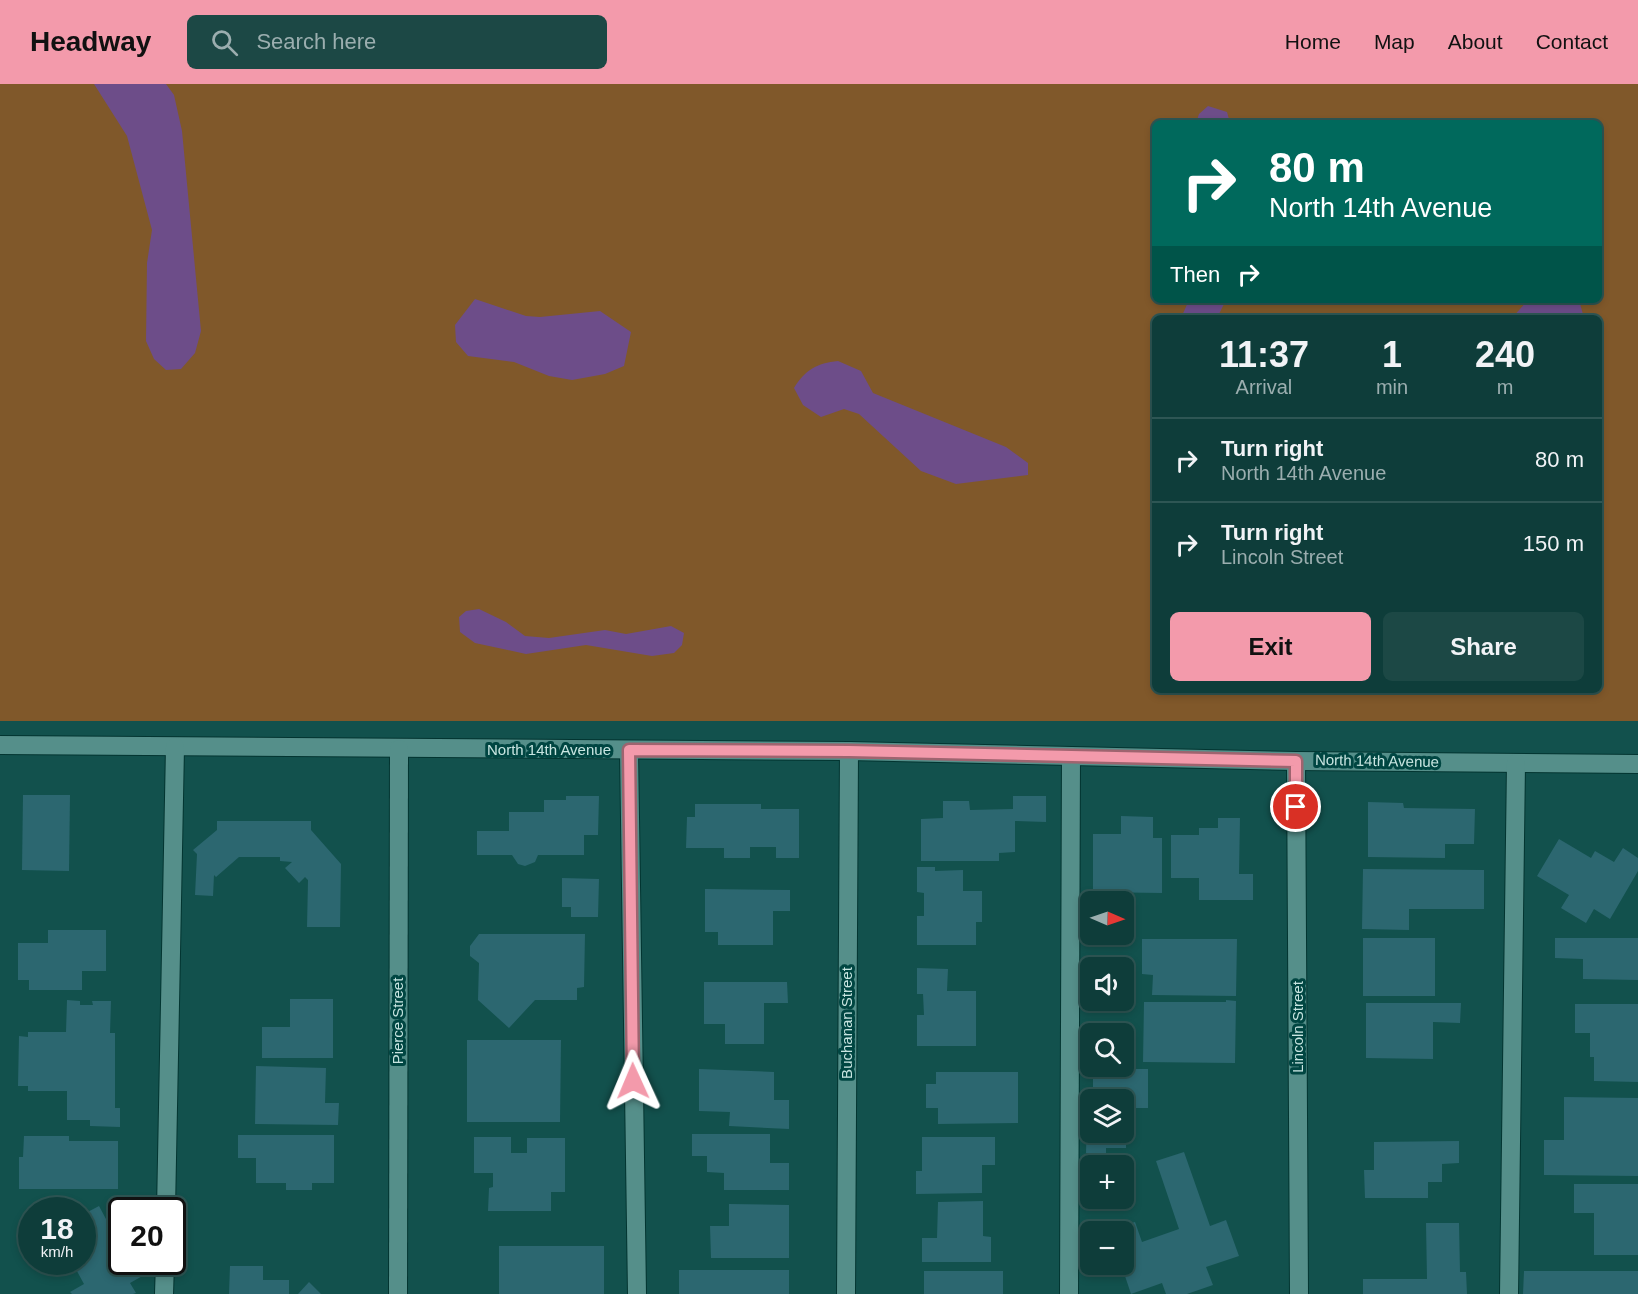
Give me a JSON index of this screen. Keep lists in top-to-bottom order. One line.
{"streets":{"street":["North 14th Avenue","Pierce Street","Buchanan Street","Lincoln Street"]},"crossings":[["North 14th Avenue","Pierce Street"],["North 14th Avenue","Buchanan Street"],["North 14th Avenue","Lincoln Street"]],"north":"right","page":{"header":"Headway","search":"Search here","nav":["Home","Map","About","Contact"],"turn":["80 m","North 14th Avenue"],"then":"Then","eta":["11:37","Arrival","1","min","240","m"],"list":[{"name":"Turn right","note":"North 14th Avenue","value":"80 m"},{"name":"Turn right","note":"Lincoln Street","value":"150 m"}],"buttons":["Exit","Share"],"map_buttons":["+","−"],"speed":"18 km/h","limit":"20"}}
